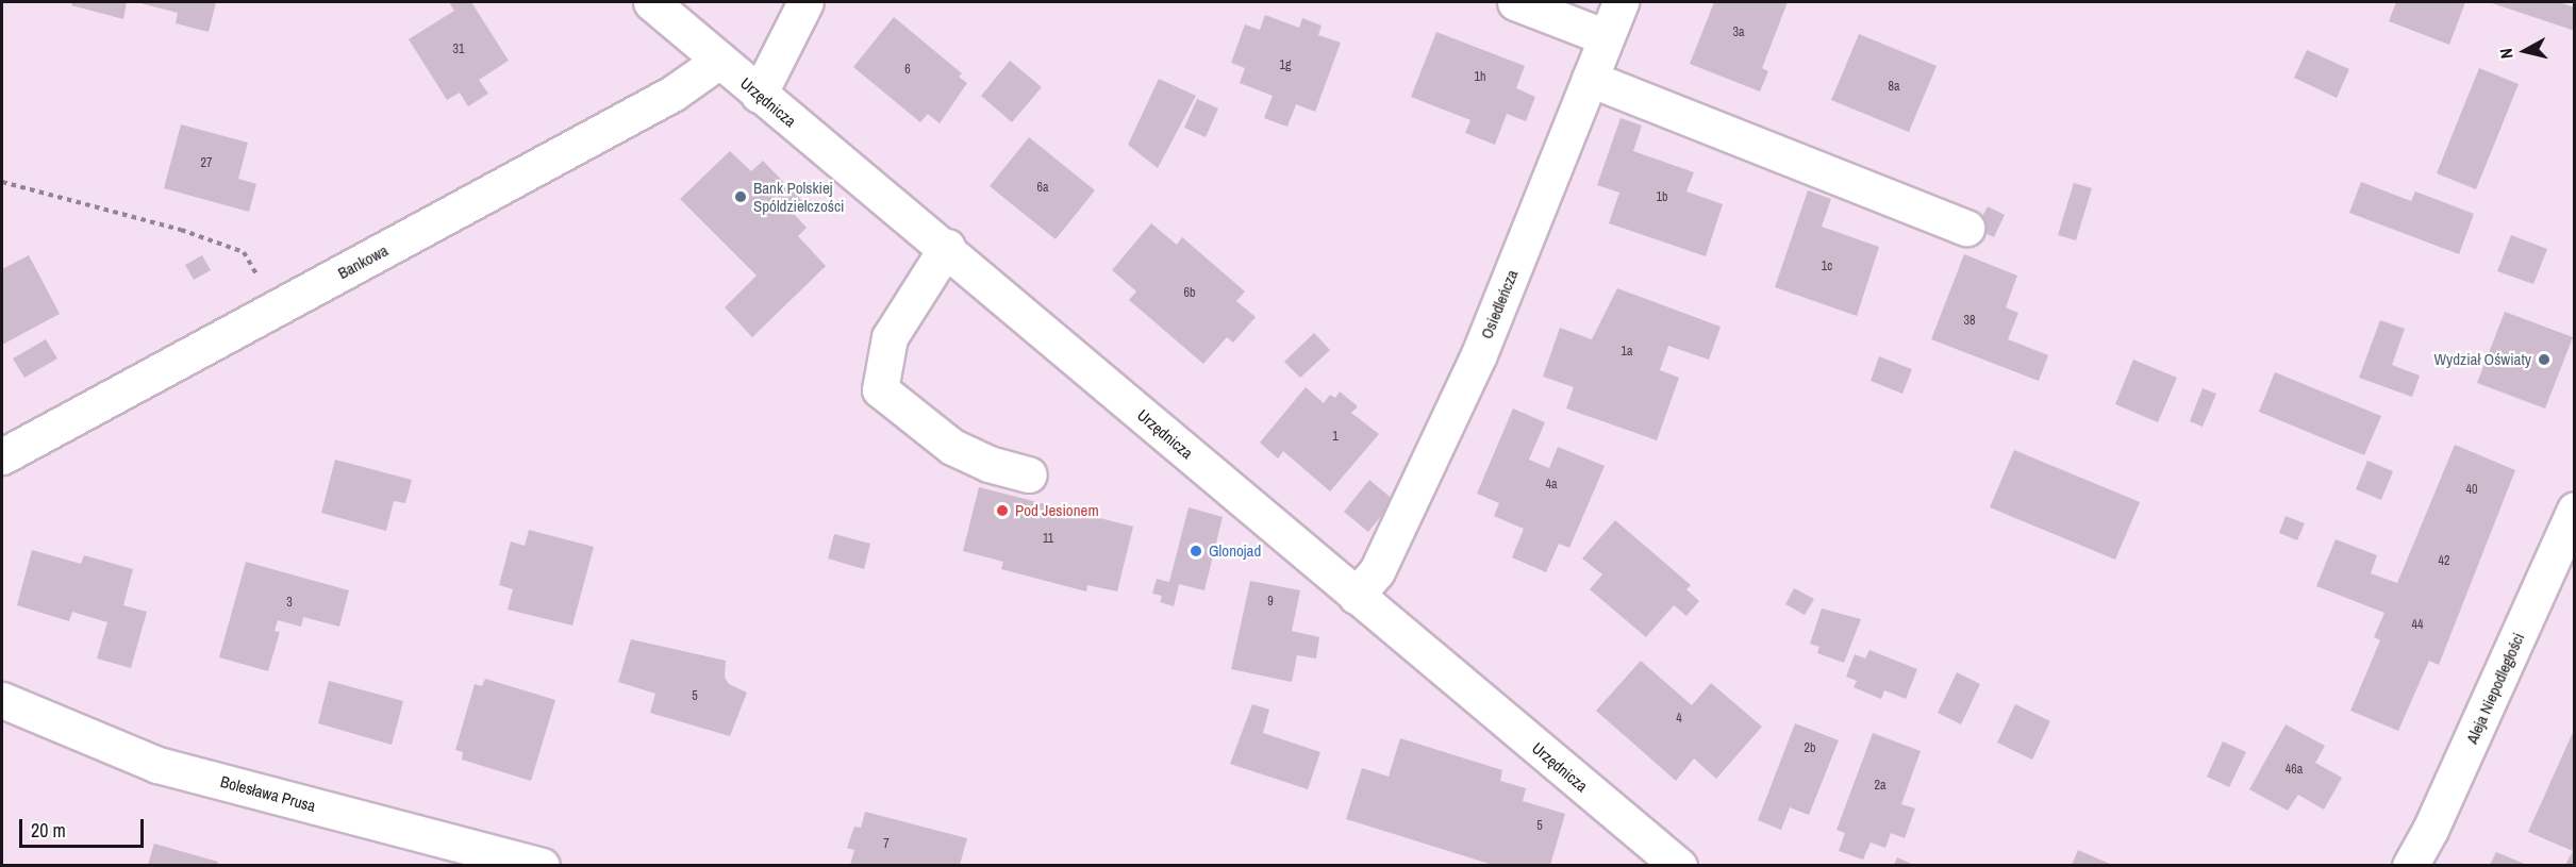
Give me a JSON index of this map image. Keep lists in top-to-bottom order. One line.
{"streets":{"street":["Urzędnicza","Bankowa","Osiedleńcza","Aleja Niepodległości","Bolesława Prusa"]},"crossings":[["Urzędnicza","Bankowa"],["Urzędnicza","Osiedleńcza"]],"places":["Bank Polskiej Spóldzielczości","Wydział Oświaty","Pod Jesionem","Glonojad"],"house_numbers":["3a","31","1g","6","1h","8a","27","6a","1b","1c","6b","38","1a","1","4a","40","11","42","9","3","44","5","4","2b","46a","2a","5","7"],"scale_bar":"20 m","north":"left"}
